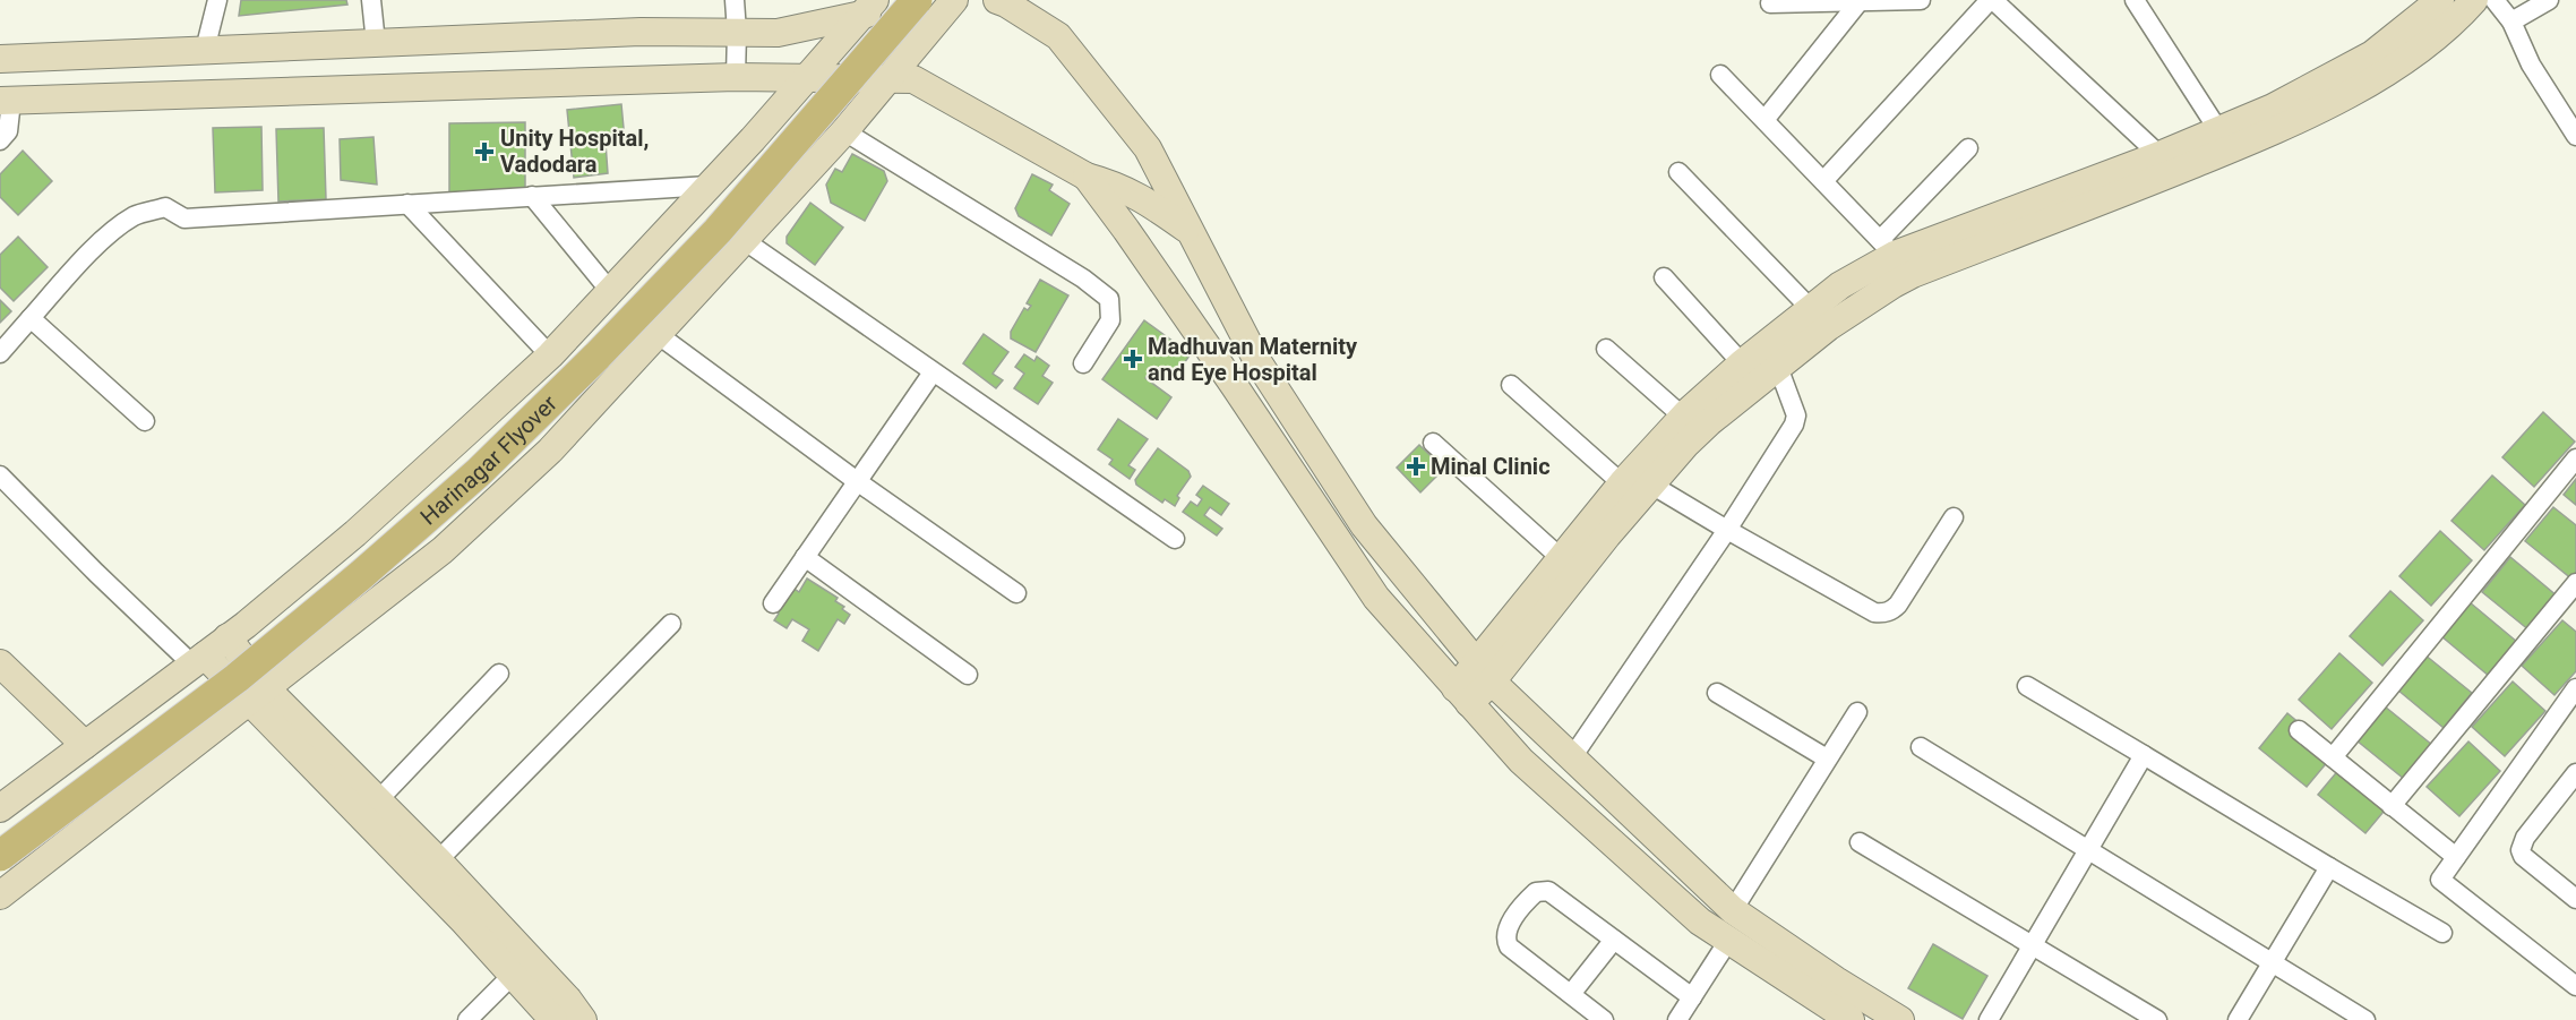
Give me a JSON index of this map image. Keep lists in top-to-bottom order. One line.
{"streets":{"main road":["Harinagar Flyover"]},"places":{"health":["Unity Hospital, Vadodara","Madhuvan Maternity and Eye Hospital","Minal Clinic"]}}
